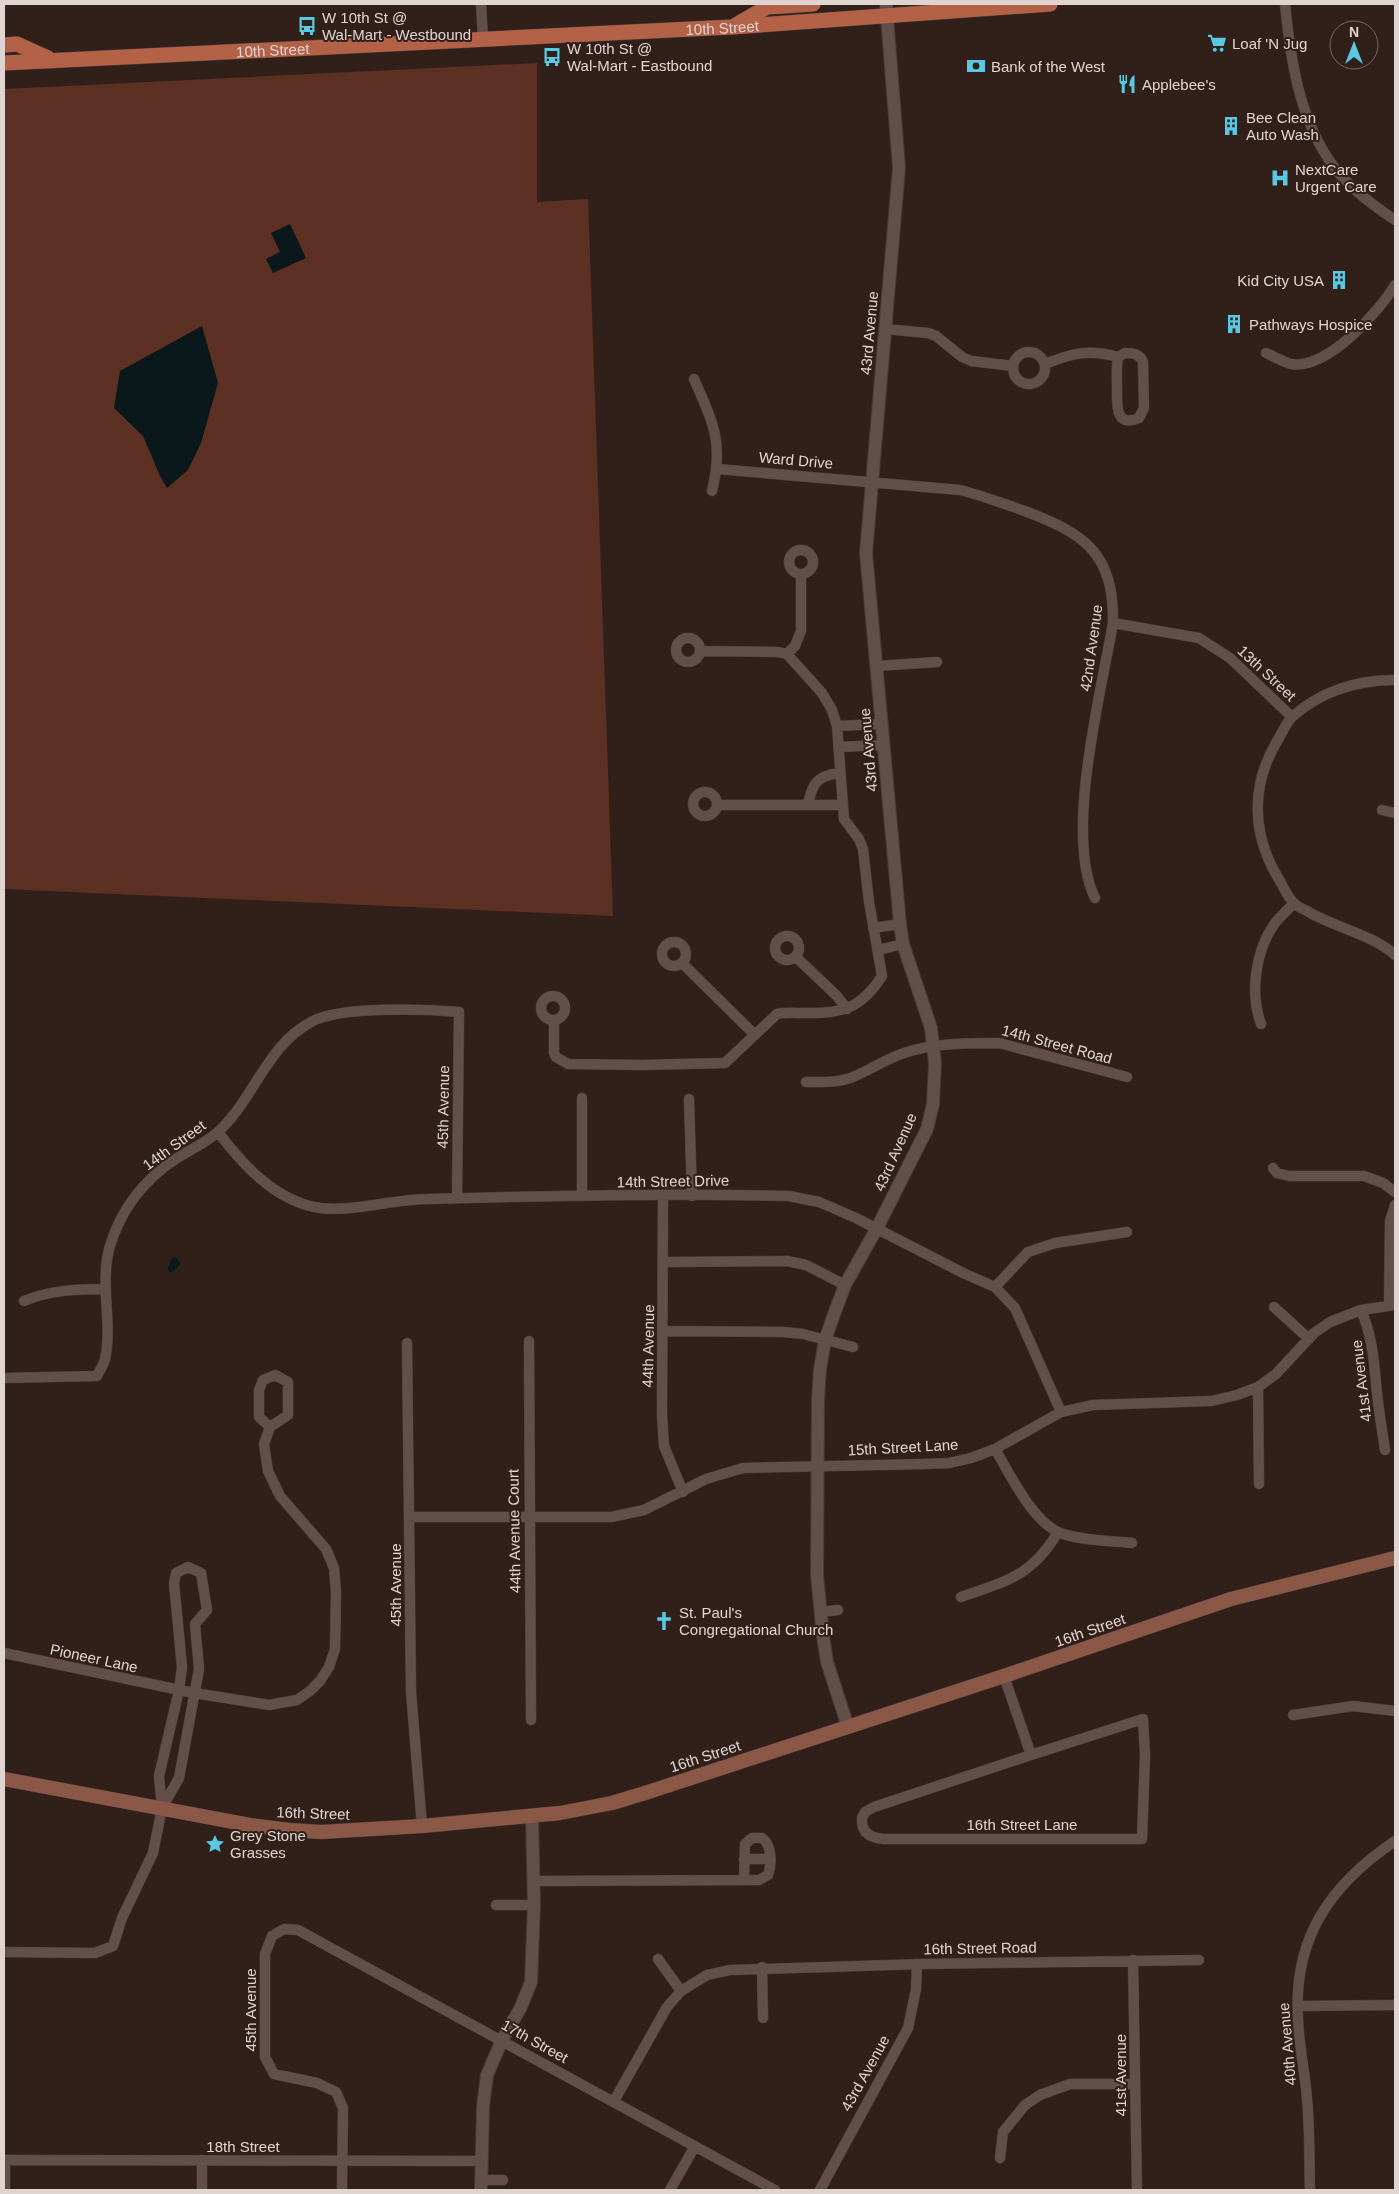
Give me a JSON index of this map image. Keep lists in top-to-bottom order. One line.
{"streets":{"main road":["10th Street","16th Street"],"street":["43rd Avenue","Ward Drive","42nd Avenue","13th Street","14th Street Road","45th Avenue","14th Street","14th Street Drive","44th Avenue","41st Avenue","15th Street Lane","44th Avenue Court","Pioneer Lane","16th Street Lane","16th Street Road","17th Street","40th Avenue","18th Street"]},"crossings":[["10th Street","43rd Avenue"],["43rd Avenue","Ward Drive"],["43rd Avenue","42nd Avenue"],["43rd Avenue","14th Street Road"],["43rd Avenue","14th Street Drive"],["43rd Avenue","15th Street Lane"],["43rd Avenue","16th Street"],["43rd Avenue","16th Street Road"],["Ward Drive","42nd Avenue"],["42nd Avenue","13th Street"],["45th Avenue","14th Street"],["45th Avenue","14th Street Drive"],["45th Avenue","15th Street Lane"],["45th Avenue","16th Street"],["45th Avenue","17th Street"],["45th Avenue","18th Street"],["14th Street","14th Street Drive"],["14th Street Drive","44th Avenue"],["14th Street Drive","15th Street Lane"],["44th Avenue","15th Street Lane"],["41st Avenue","15th Street Lane"],["41st Avenue","16th Street Road"],["15th Street Lane","44th Avenue Court"],["16th Street Road","17th Street"]],"places":{"bus stop":["W 10th St @ Wal-Mart - Westbound","W 10th St @ Wal-Mart - Eastbound"],"supermarket":["Loaf 'N Jug"],"bank":["Bank of the West"],"restaurant":["Applebee's"],"building":["Bee Clean Auto Wash","Kid City USA","Pathways Hospice"],"hospital":["NextCare Urgent Care"],"church":["St. Paul's Congregational Church"],"place":["Grey Stone Grasses"]},"north":"top"}
